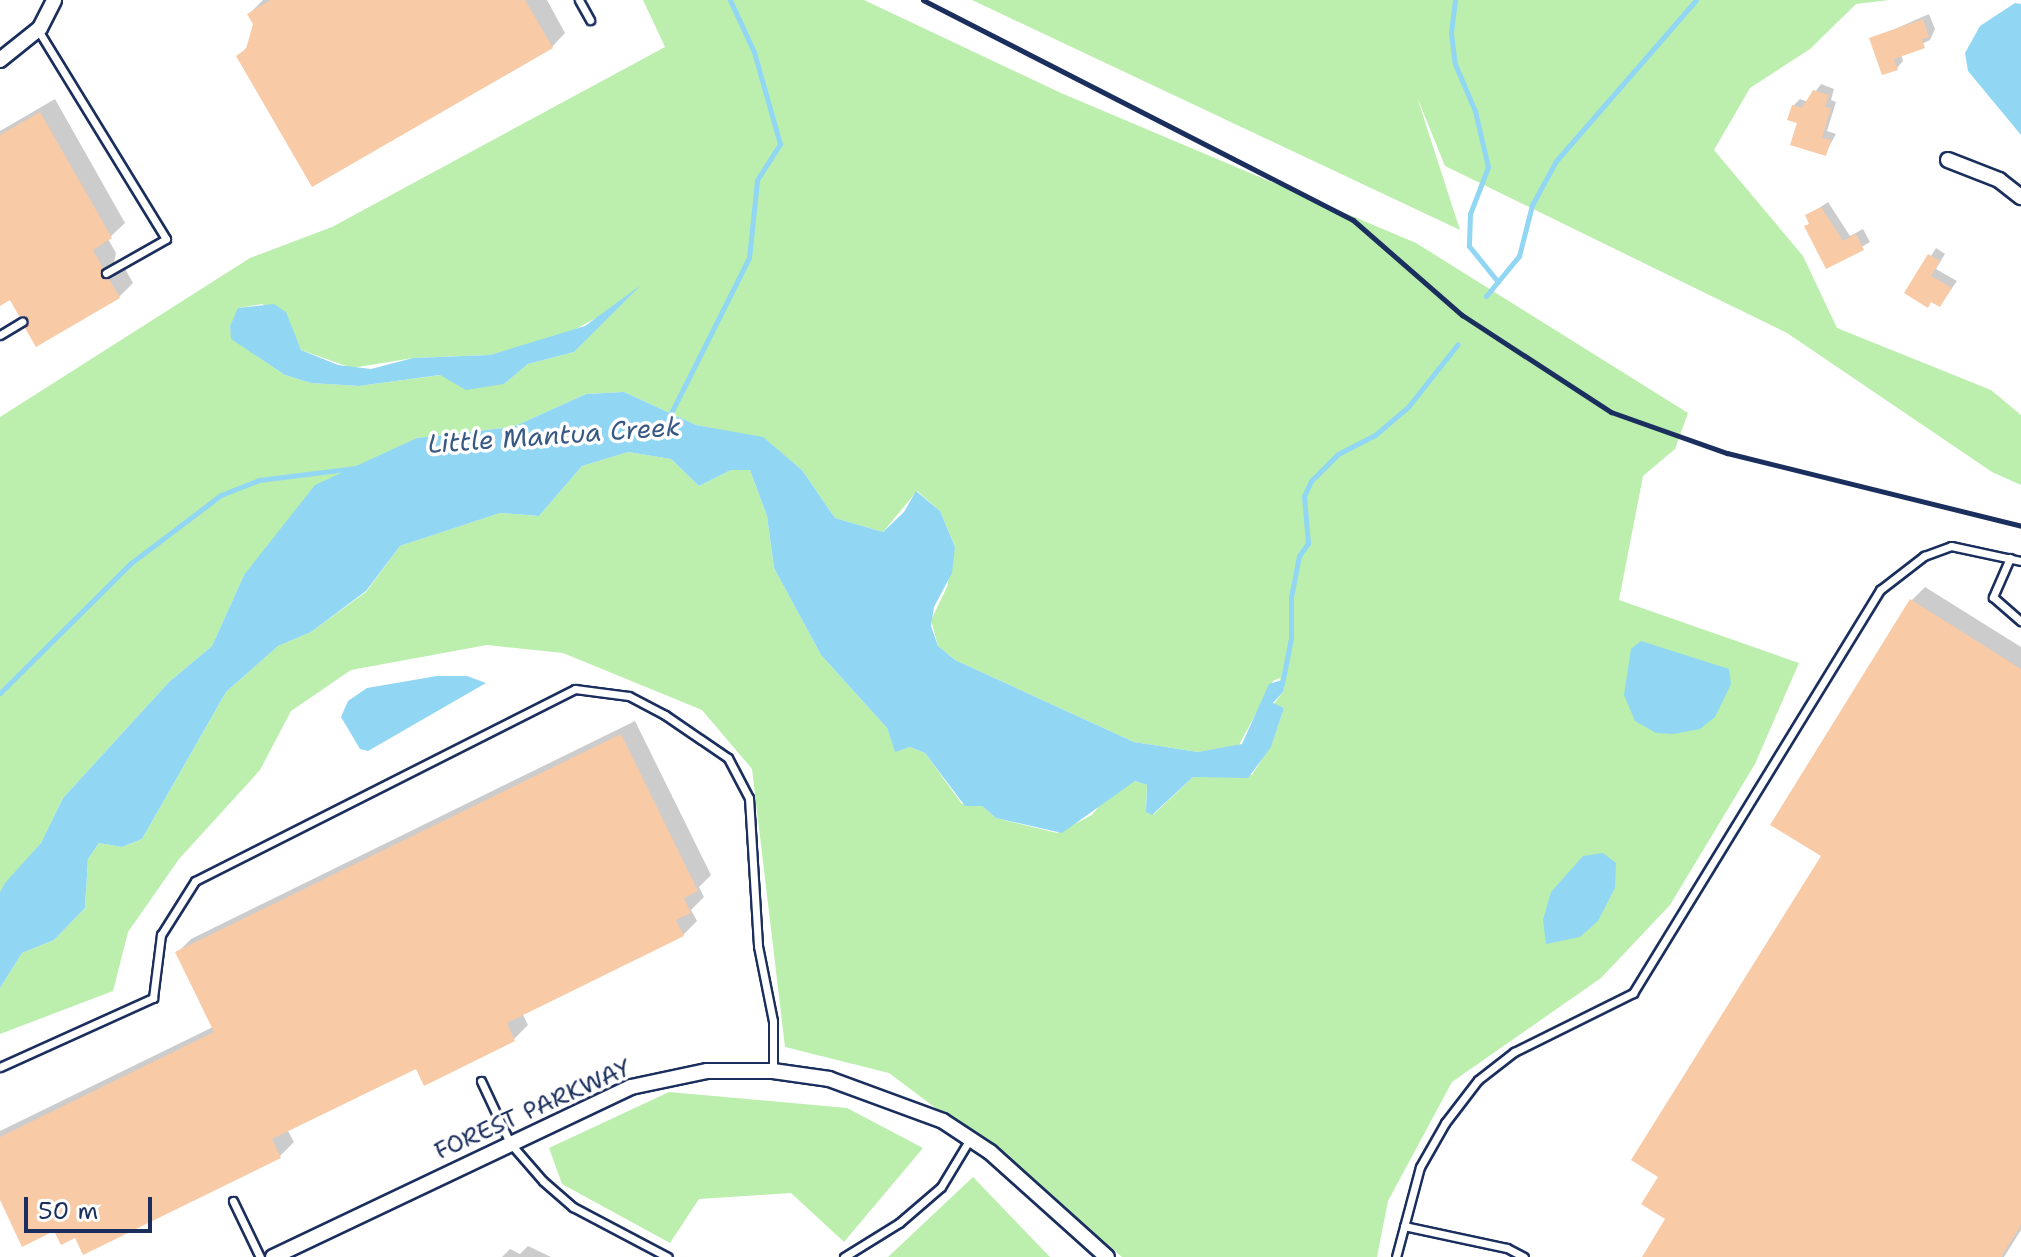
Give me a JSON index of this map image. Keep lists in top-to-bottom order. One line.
{"streets":{"street":["FOREST PARKWAY"]},"water":["Little Mantua Creek"],"scale_bar":"50 m"}
